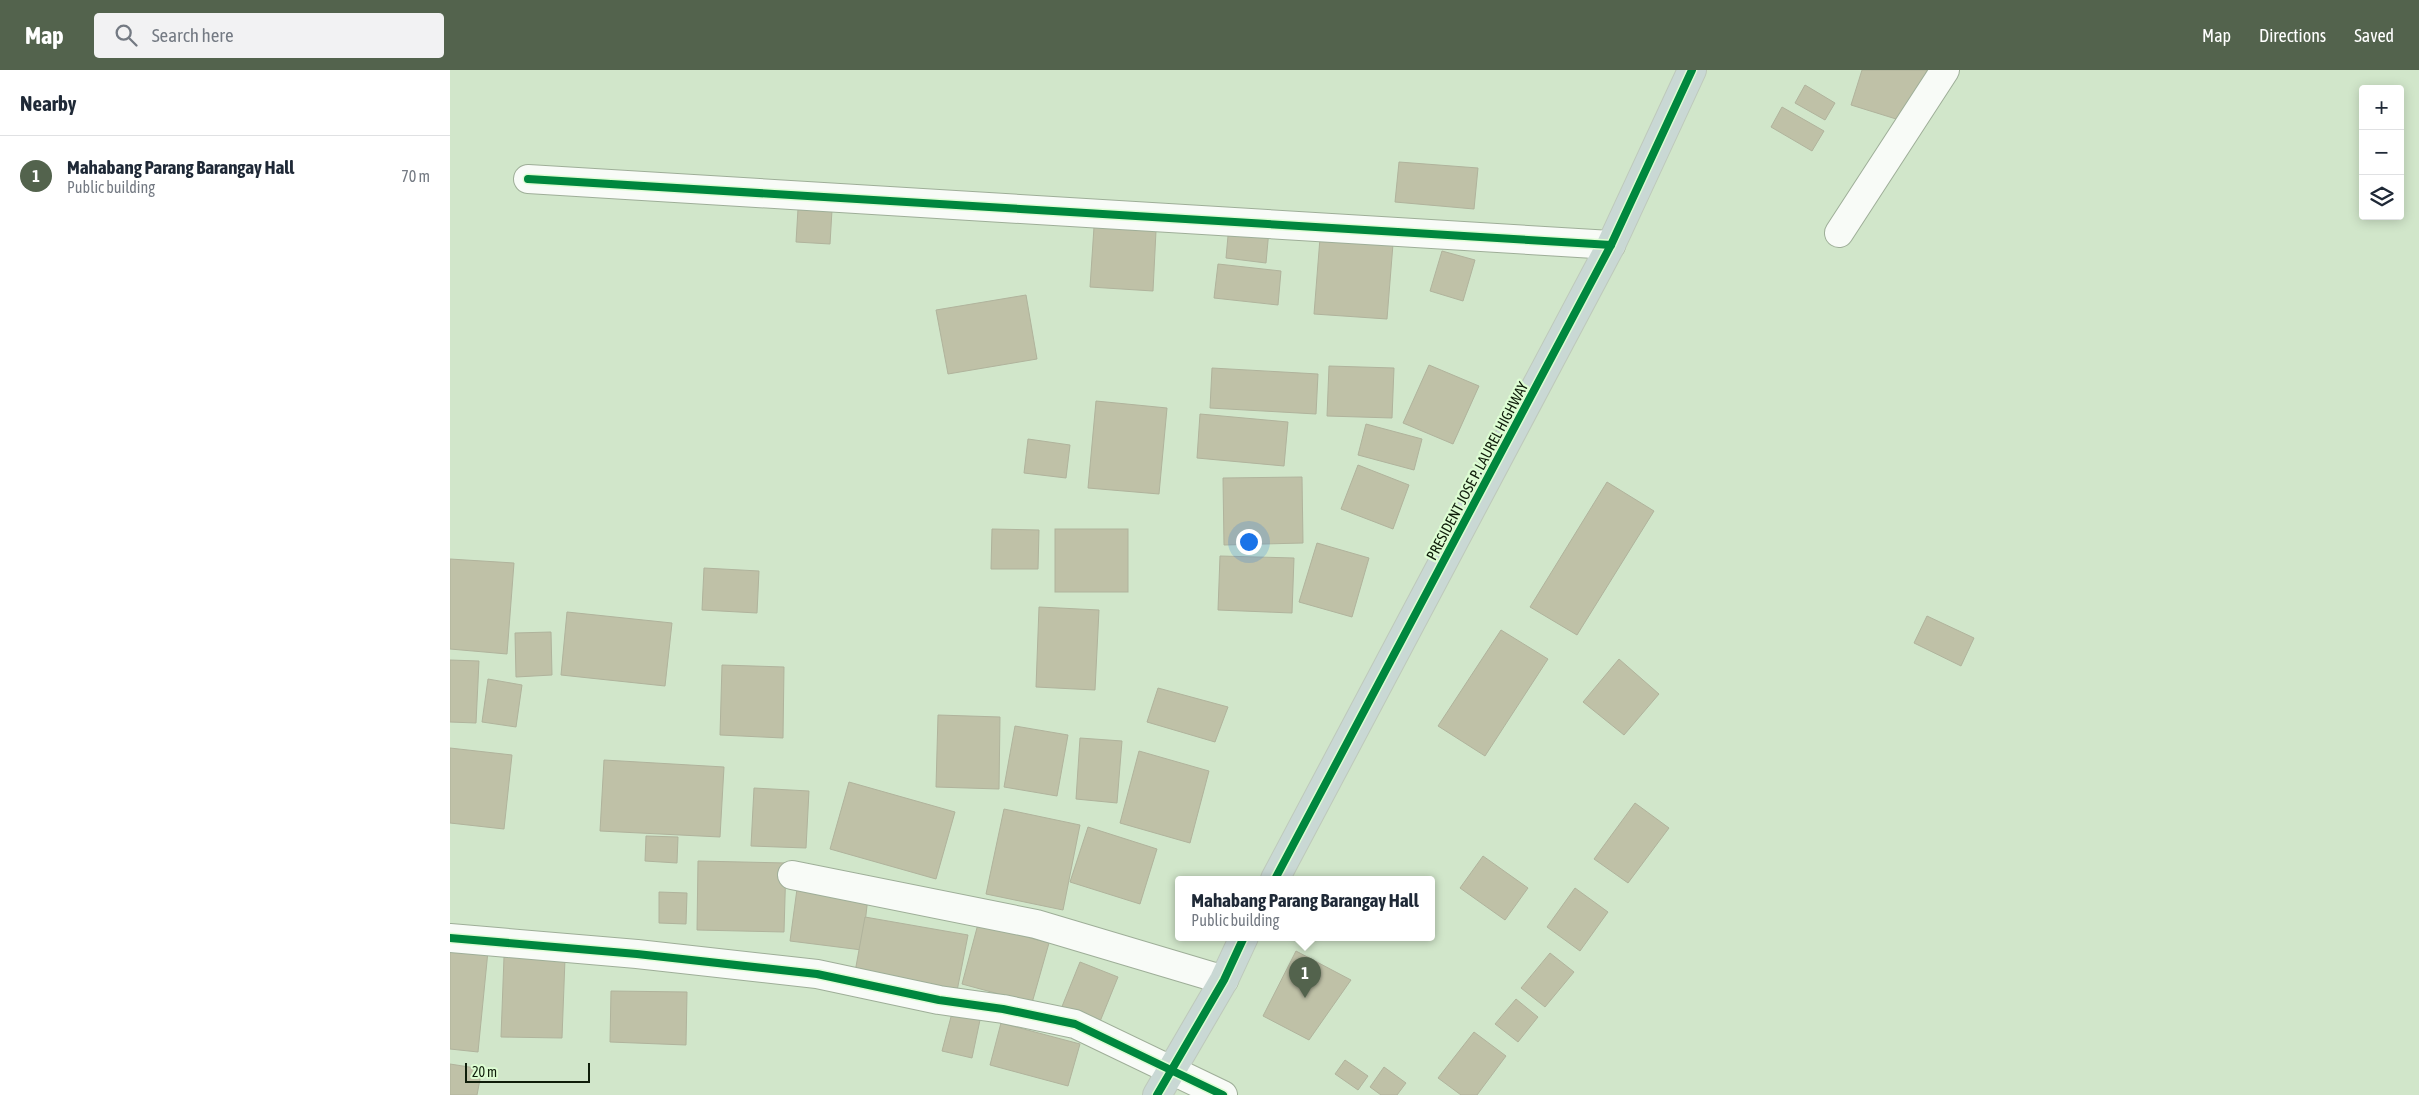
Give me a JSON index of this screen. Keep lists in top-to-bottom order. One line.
{"streets":{"highway":["PRESIDENT JOSE P. LAUREL HIGHWAY"]},"scale_bar":"20 m","page":{"header":"Map","search":"Search here","nav":["Map","Directions","Saved"],"heading":"Nearby","map_buttons":["+","−"],"list":[{"mark":"1","name":"Mahabang Parang Barangay Hall","note":"Public building","value":"70 m"}],"popup":["Mahabang Parang Barangay Hall","Public building"],"pins":"1","scale":"20 m"}}
